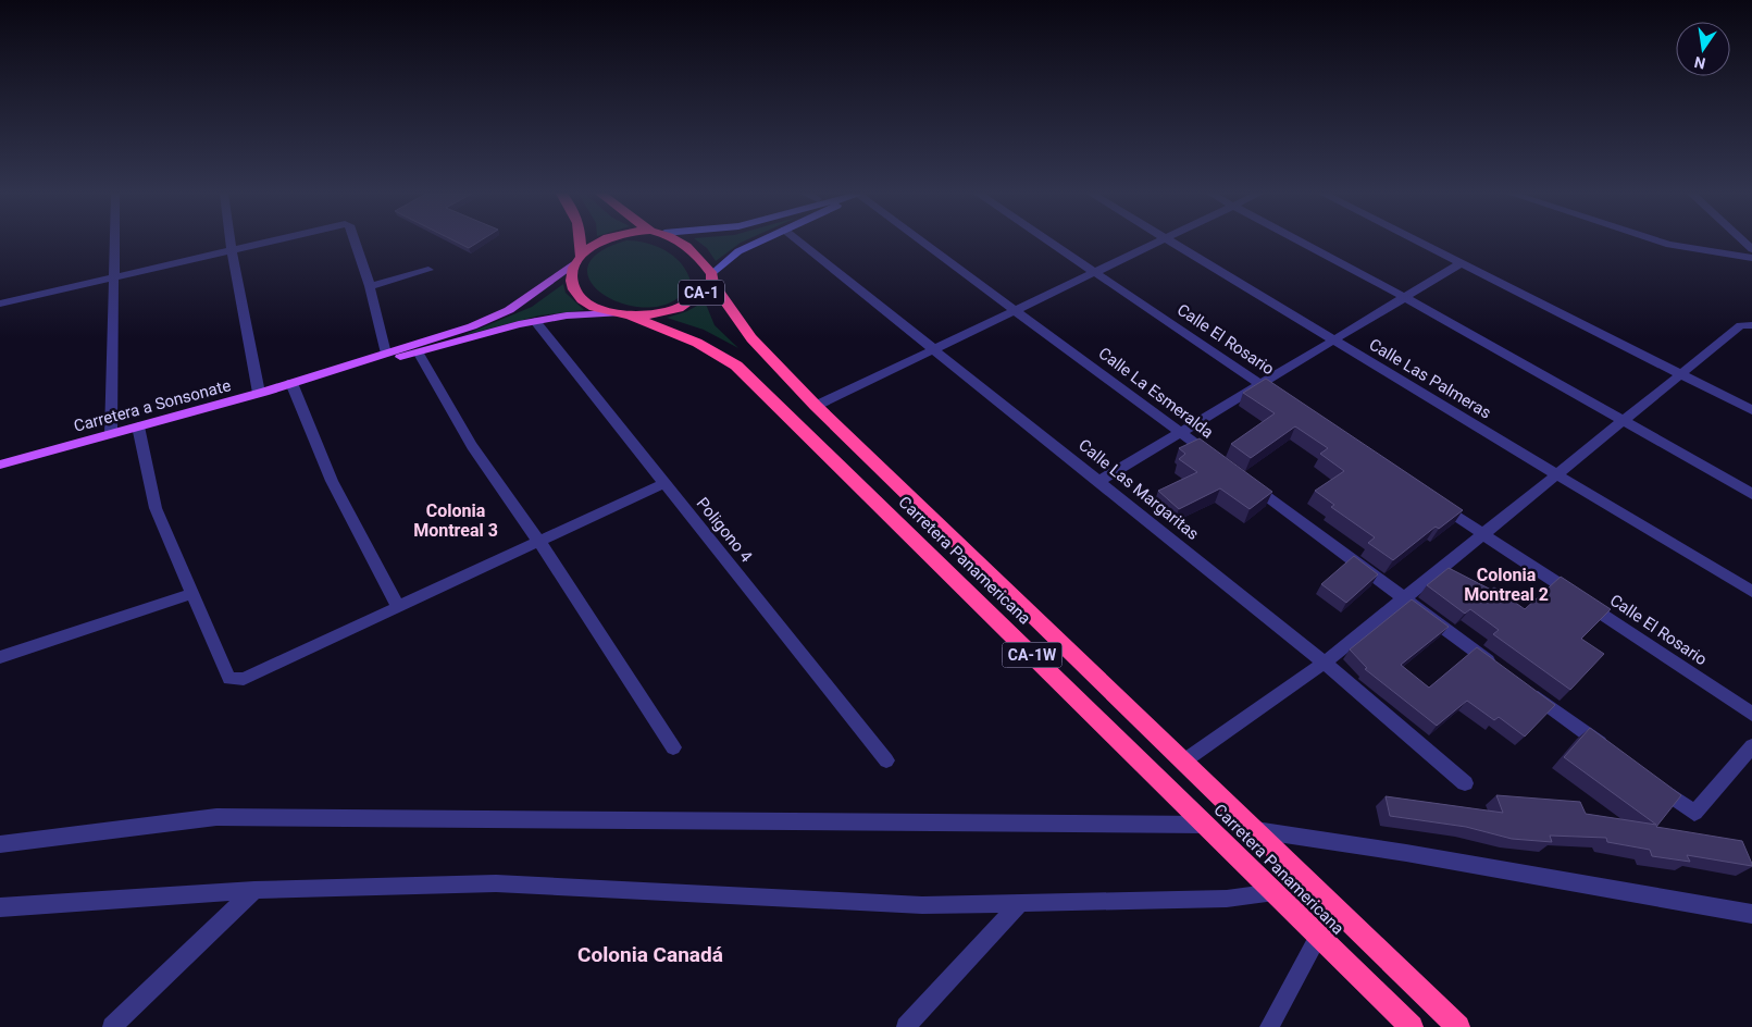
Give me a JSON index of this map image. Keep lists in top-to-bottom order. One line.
{"streets":{"highway":["CA-1","Carretera Panamericana","CA-1W"],"main road":["Carretera a Sonsonate"],"street":["Calle El Rosario","Calle Las Palmeras","Calle La Esmeralda","Calle Las Margaritas","Poligono 4"]},"crossings":[["CA-1","Carretera a Sonsonate"],["CA-1","Carretera Panamericana"],["Carretera a Sonsonate","Poligono 4"],["Carretera a Sonsonate","Carretera Panamericana"]],"districts":["Colonia Montreal 3","Colonia Montreal 2","Colonia Canadá"],"north":"bottom"}
